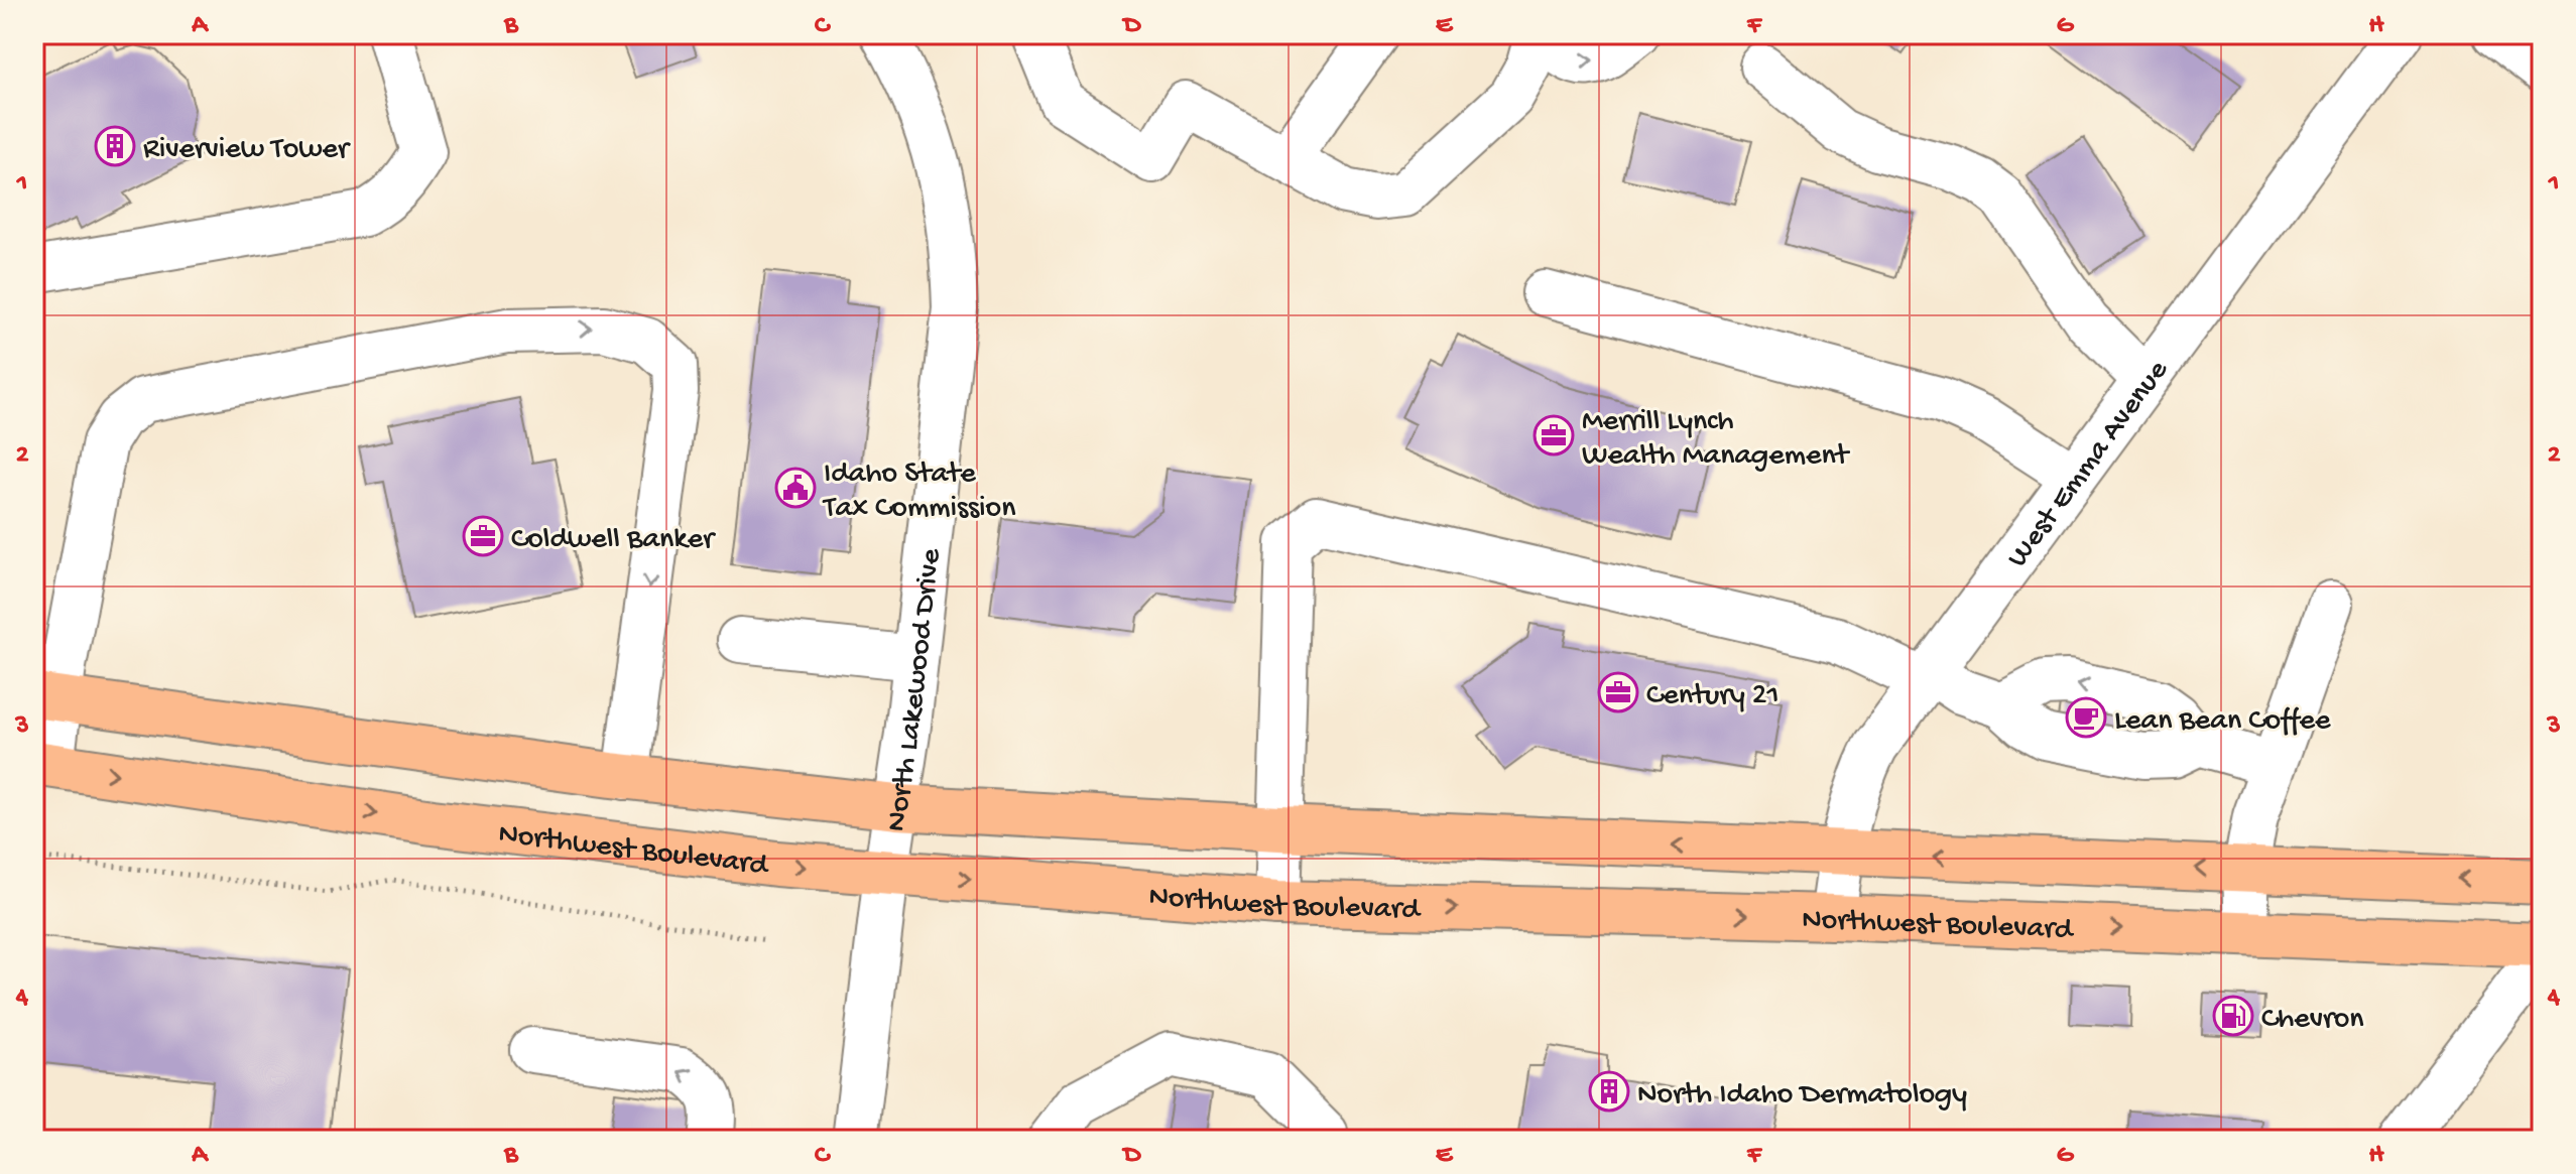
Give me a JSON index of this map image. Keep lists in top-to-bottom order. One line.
{"streets":{"main road":["Northwest Boulevard"],"street":["West Emma Avenue","North Lakewood Drive"]},"crossings":[["West Emma Avenue","Northwest Boulevard"],["North Lakewood Drive","Northwest Boulevard"]],"places":{"building":["Riverview Tower","North Idaho Dermatology"],"office":["Merrill Lynch Wealth Management","Coldwell Banker","Century 21"],"public building":["Idaho State Tax Commission"],"cafe":["Lean Bean Coffee"],"fuel station":["Chevron"]},"grid":{"columns":["A","B","C","D","E","F","G","H"],"rows":["1","2","3","4"]}}
